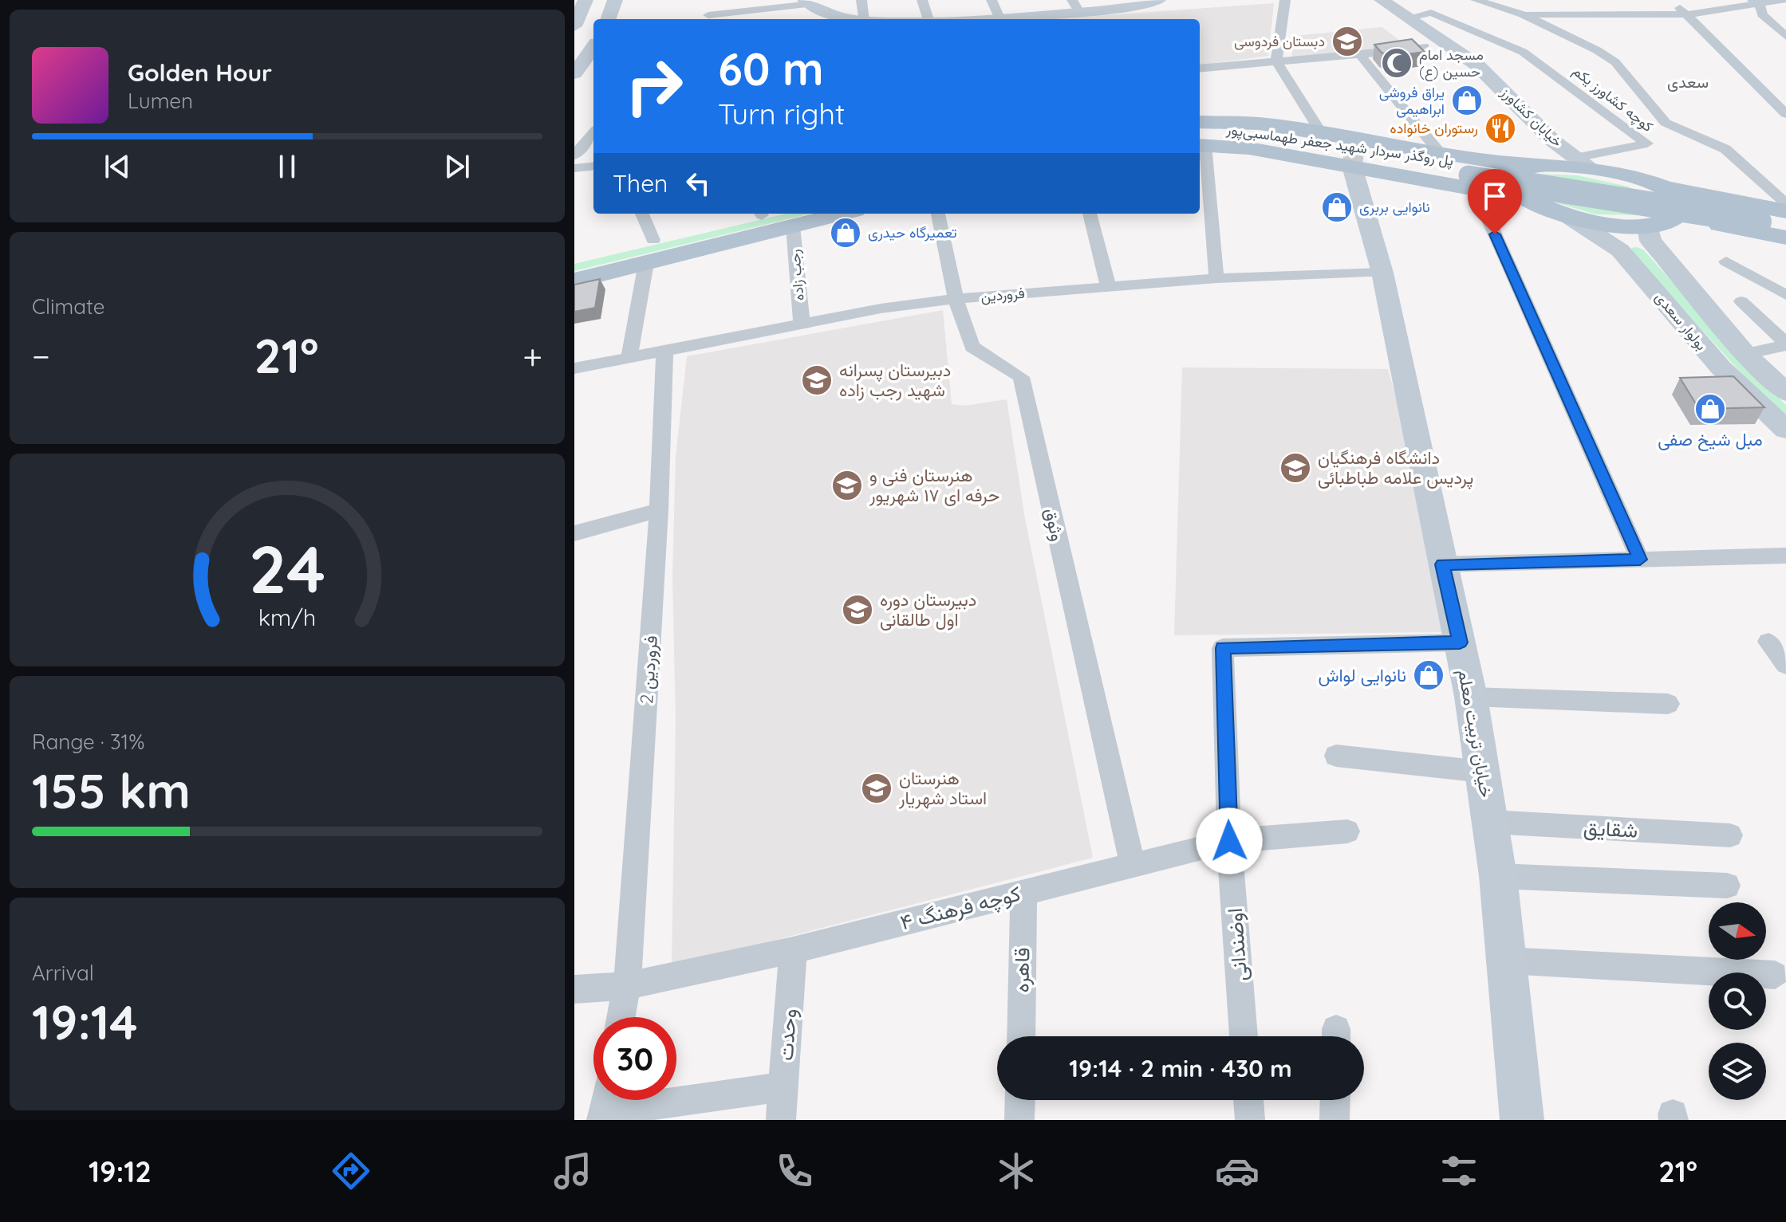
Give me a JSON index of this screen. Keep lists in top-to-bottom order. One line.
{"streets":{"main road":["خیابان کشاورز","پل روگذر سردار شهید جعفر طهماسبی‌پور","بولوار سعدی","خیابان تربیت معلم"],"street":["کوچه کشاورز یکم","رجب زاده","فروردین","وثوق","فروردین 2","شقایق","کوچه فرهنگ ۴","اوضندانی","قاهره","وحدت"]},"crossings":[["کوچه کشاورز یکم","خیابان کشاورز"],["رجب زاده","فروردین"],["فروردین","وثوق"],["فروردین","فروردین 2"],["فروردین","خیابان تربیت معلم"],["وثوق","کوچه فرهنگ ۴"],["فروردین 2","کوچه فرهنگ ۴"],["خیابان تربیت معلم","شقایق"],["خیابان تربیت معلم","اوضندانی"],["کوچه فرهنگ ۴","اوضندانی"],["کوچه فرهنگ ۴","قاهره"],["کوچه فرهنگ ۴","وحدت"]],"districts":["سعدی"],"places":{"school or university":["دبستان فردوسی","دبیرستان پسرانه شهید رجب زاده","دانشگاه فرهنگیان پردیس علامه طباطبائی","هنرستان فنی و حرفه ای ۱۷ شهریور","دبیرستان دوره اول طالقانی","هنرستان استاد شهریار"],"mosque":["مسجد امام حسین (ع)"],"shop":["یراق فروشی ابراهیمی","نانوایی بربری","تعمیرگاه حیدری","مبل شیخ صفی","نانوایی لواش"],"restaurant":["رستوران خانواده"]},"north":"right","page":{"turn":["60 m","Turn right"],"song":["Golden Hour","Lumen"],"then":"Then","tile":["Climate",["Range · 31%","155 km"],["Arrival","19:14"]],"heat":["−","21°","+"],"limit":"30","trip":"19:14 · 2 min · 430 m","tabs":["19:12","21°"],"gauge":["24","km/h"]}}
